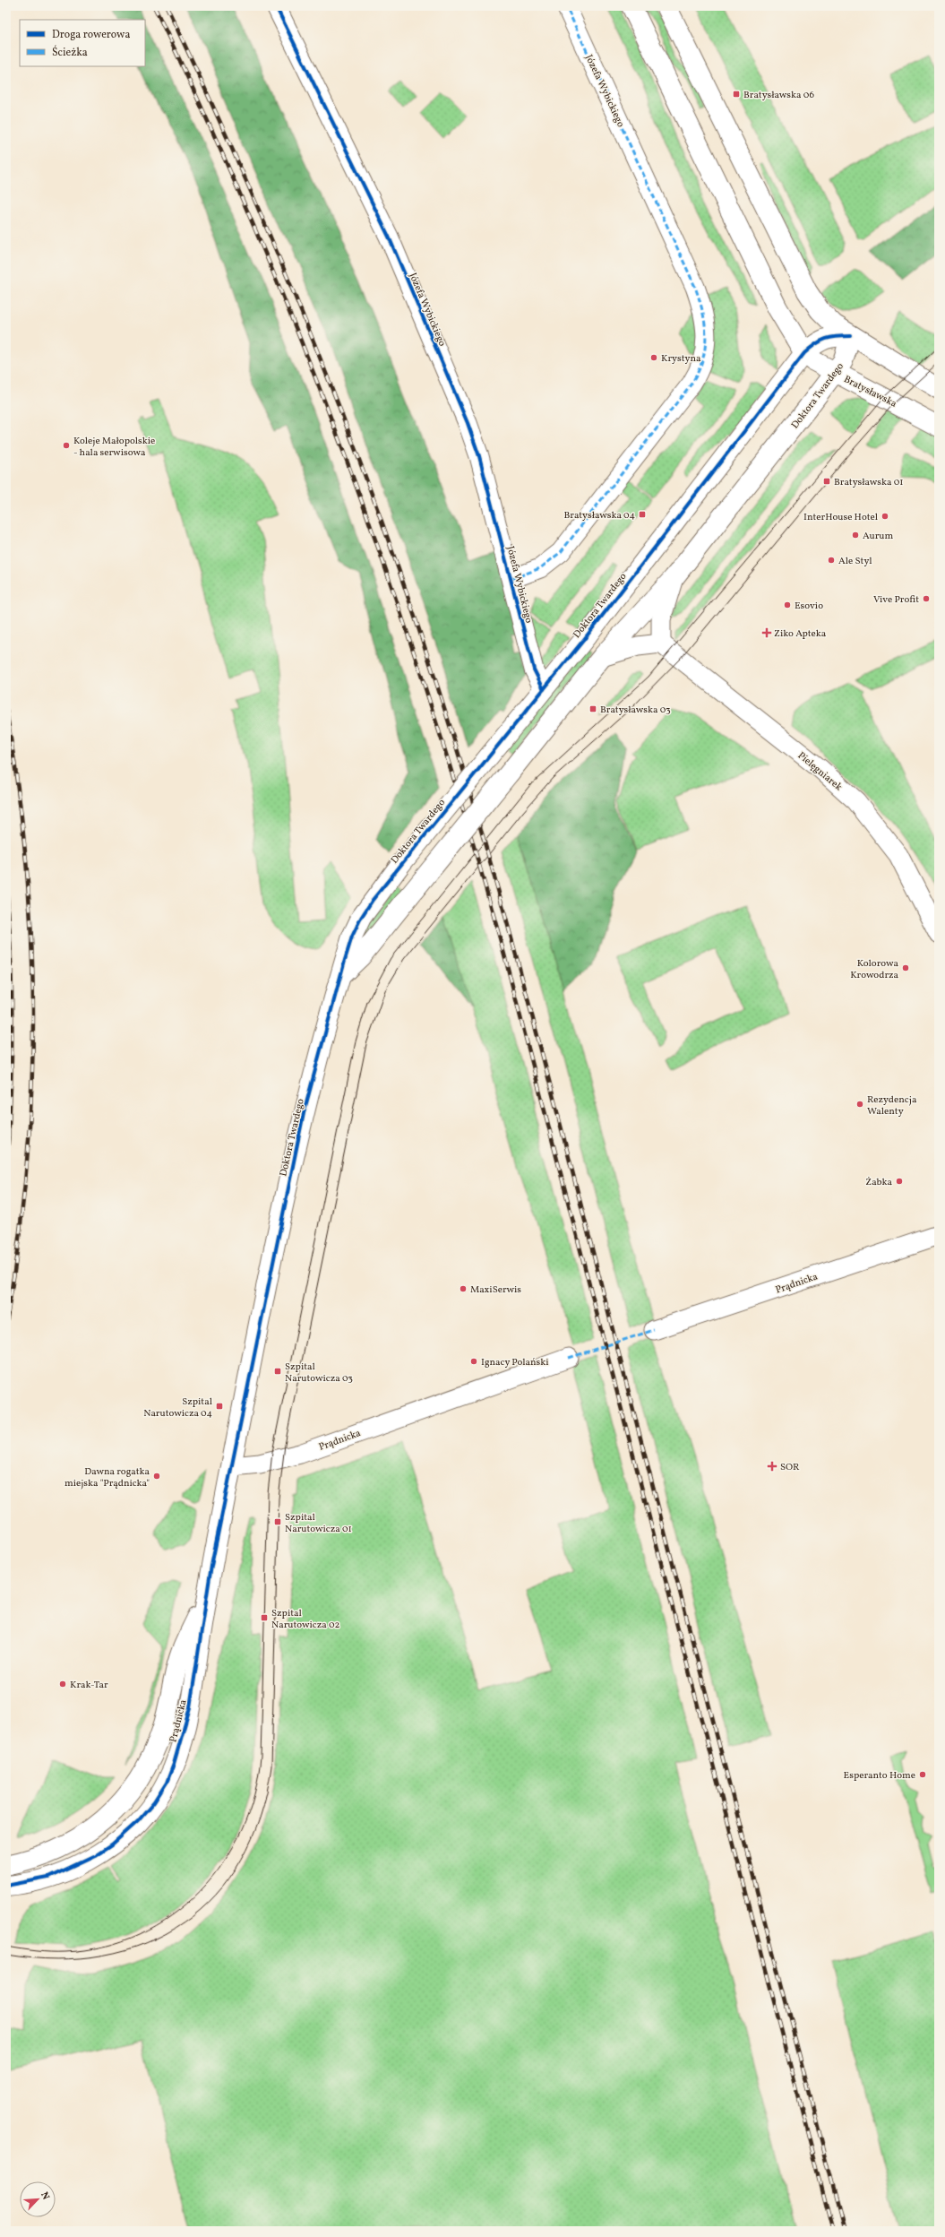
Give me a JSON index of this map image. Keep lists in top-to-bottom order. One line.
{"streets":{"street":["Józefa Wybickiego","Bratysławska","Doktora Twardego","Pielęgniarek","Prądnicka"]},"crossings":[["Józefa Wybickiego","Doktora Twardego"],["Bratysławska","Doktora Twardego"],["Doktora Twardego","Prądnicka"]],"places":{"transit":["Bratysławska 06","Bratysławska 01","Bratysławska 04","Bratysławska 03","Szpital Narutowicza 03","Szpital Narutowicza 04","Szpital Narutowicza 01","Szpital Narutowicza 02"],"other":["Krystyna","Koleje Małopolskie - hala serwisowa","InterHouse Hotel","Aurum","Ale Styl","Vive Profit","Esovio","Kolorowa Krowodrza","Rezydencja Walenty","Żabka","MaxiSerwis","Ignacy Polański","Dawna rogatka miejska \"Prądnicka\"","Krak-Tar","Esperanto Home"],"health":["Ziko Apteka","SOR"]},"legend":["Droga rowerowa","Ścieżka"],"north":"top right"}
